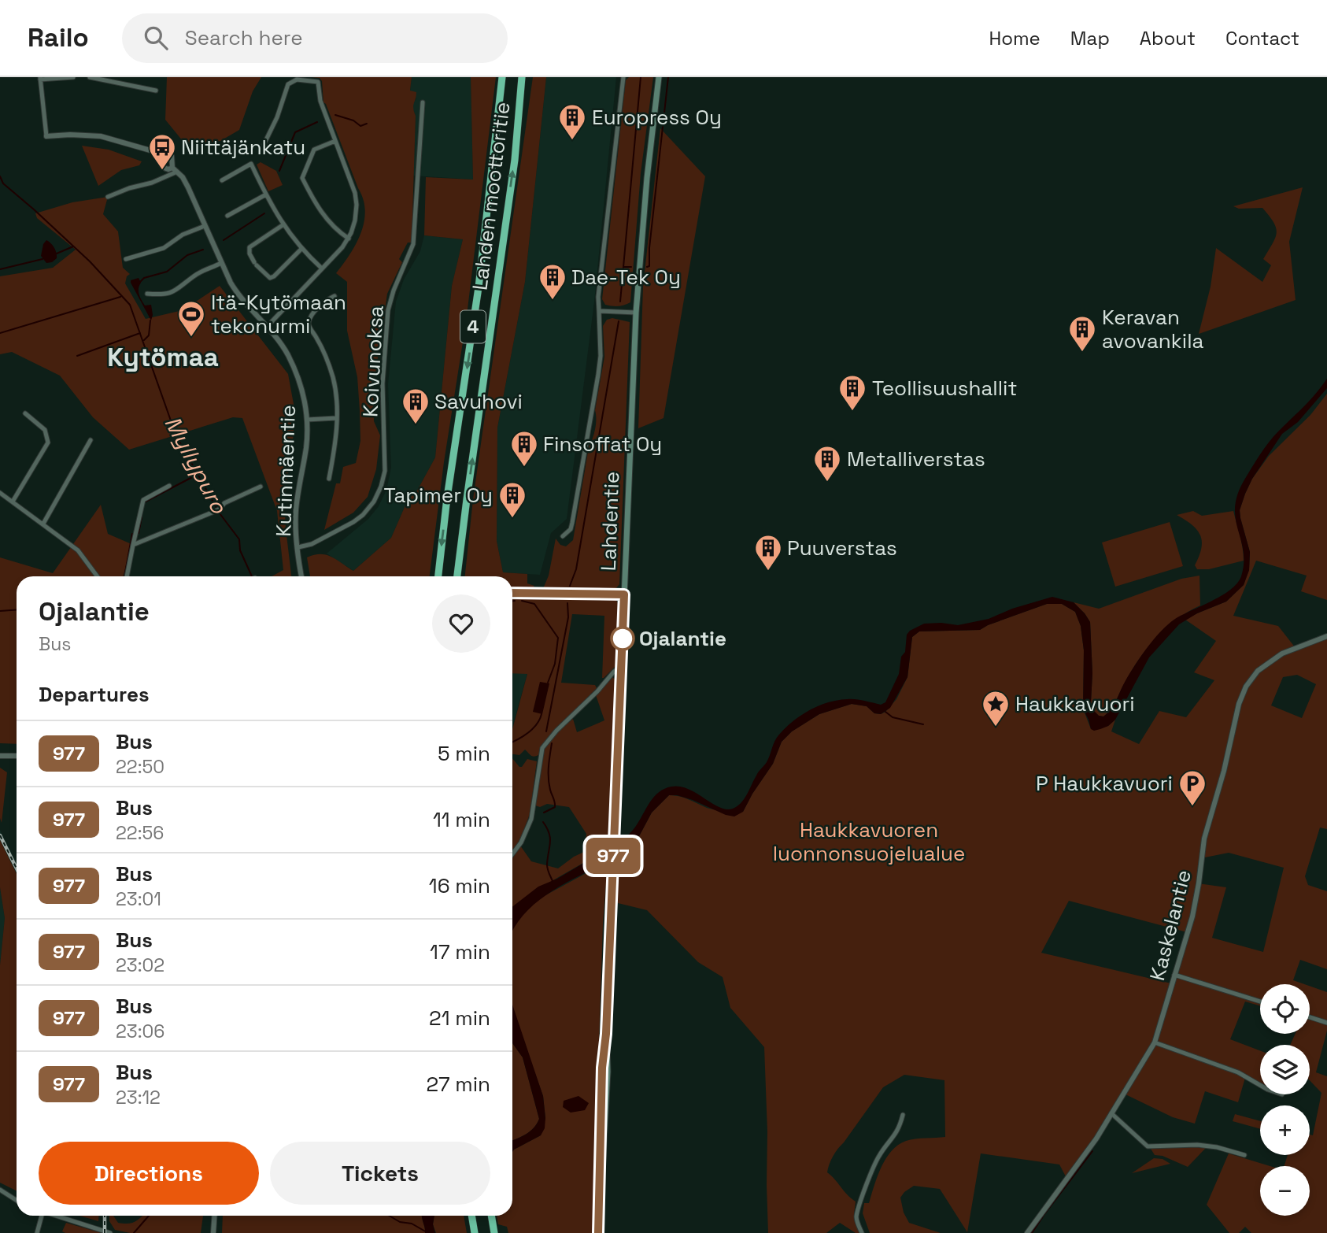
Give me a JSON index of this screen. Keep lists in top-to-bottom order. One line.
{"streets":{"highway":["Lahden moottoritie","4"],"main road":["Lahdentie"],"street":["Koivunoksa","Kutinmäentie","Kaskelantie"]},"crossings":[["Koivunoksa","Kutinmäentie"]],"districts":["Kytömaa"],"water":["Myllypuro"],"parks":["Haukkavuoren luonnonsuojelualue"],"places":{"building":["Europress Oy","Dae-Tek Oy","Keravan avovankila","Teollisuushallit","Savuhovi","Finsoffat Oy","Metalliverstas","Tapimer Oy","Puuverstas"],"bus stop":["Niittäjänkatu"],"sports":["Itä-Kytömaan tekonurmi"],"other":["Ojalantie"],"place":["Haukkavuori"],"parking":["P Haukkavuori"]},"lines":["bus line 977"],"page":{"header":"Railo","search":"Search here","nav":["Home","Map","About","Contact"],"on_map":"977","heading":[["Ojalantie","Bus"],"Departures"],"list":[{"mark":"977","name":"Bus","note":"22:50","value":"5 min"},{"mark":"977","name":"Bus","note":"22:56","value":"11 min"},{"mark":"977","name":"Bus","note":"23:01","value":"16 min"},{"mark":"977","name":"Bus","note":"23:02","value":"17 min"},{"mark":"977","name":"Bus","note":"23:06","value":"21 min"},{"mark":"977","name":"Bus","note":"23:12","value":"27 min"}],"map_buttons":["+","−"],"buttons":["Directions","Tickets"]}}
